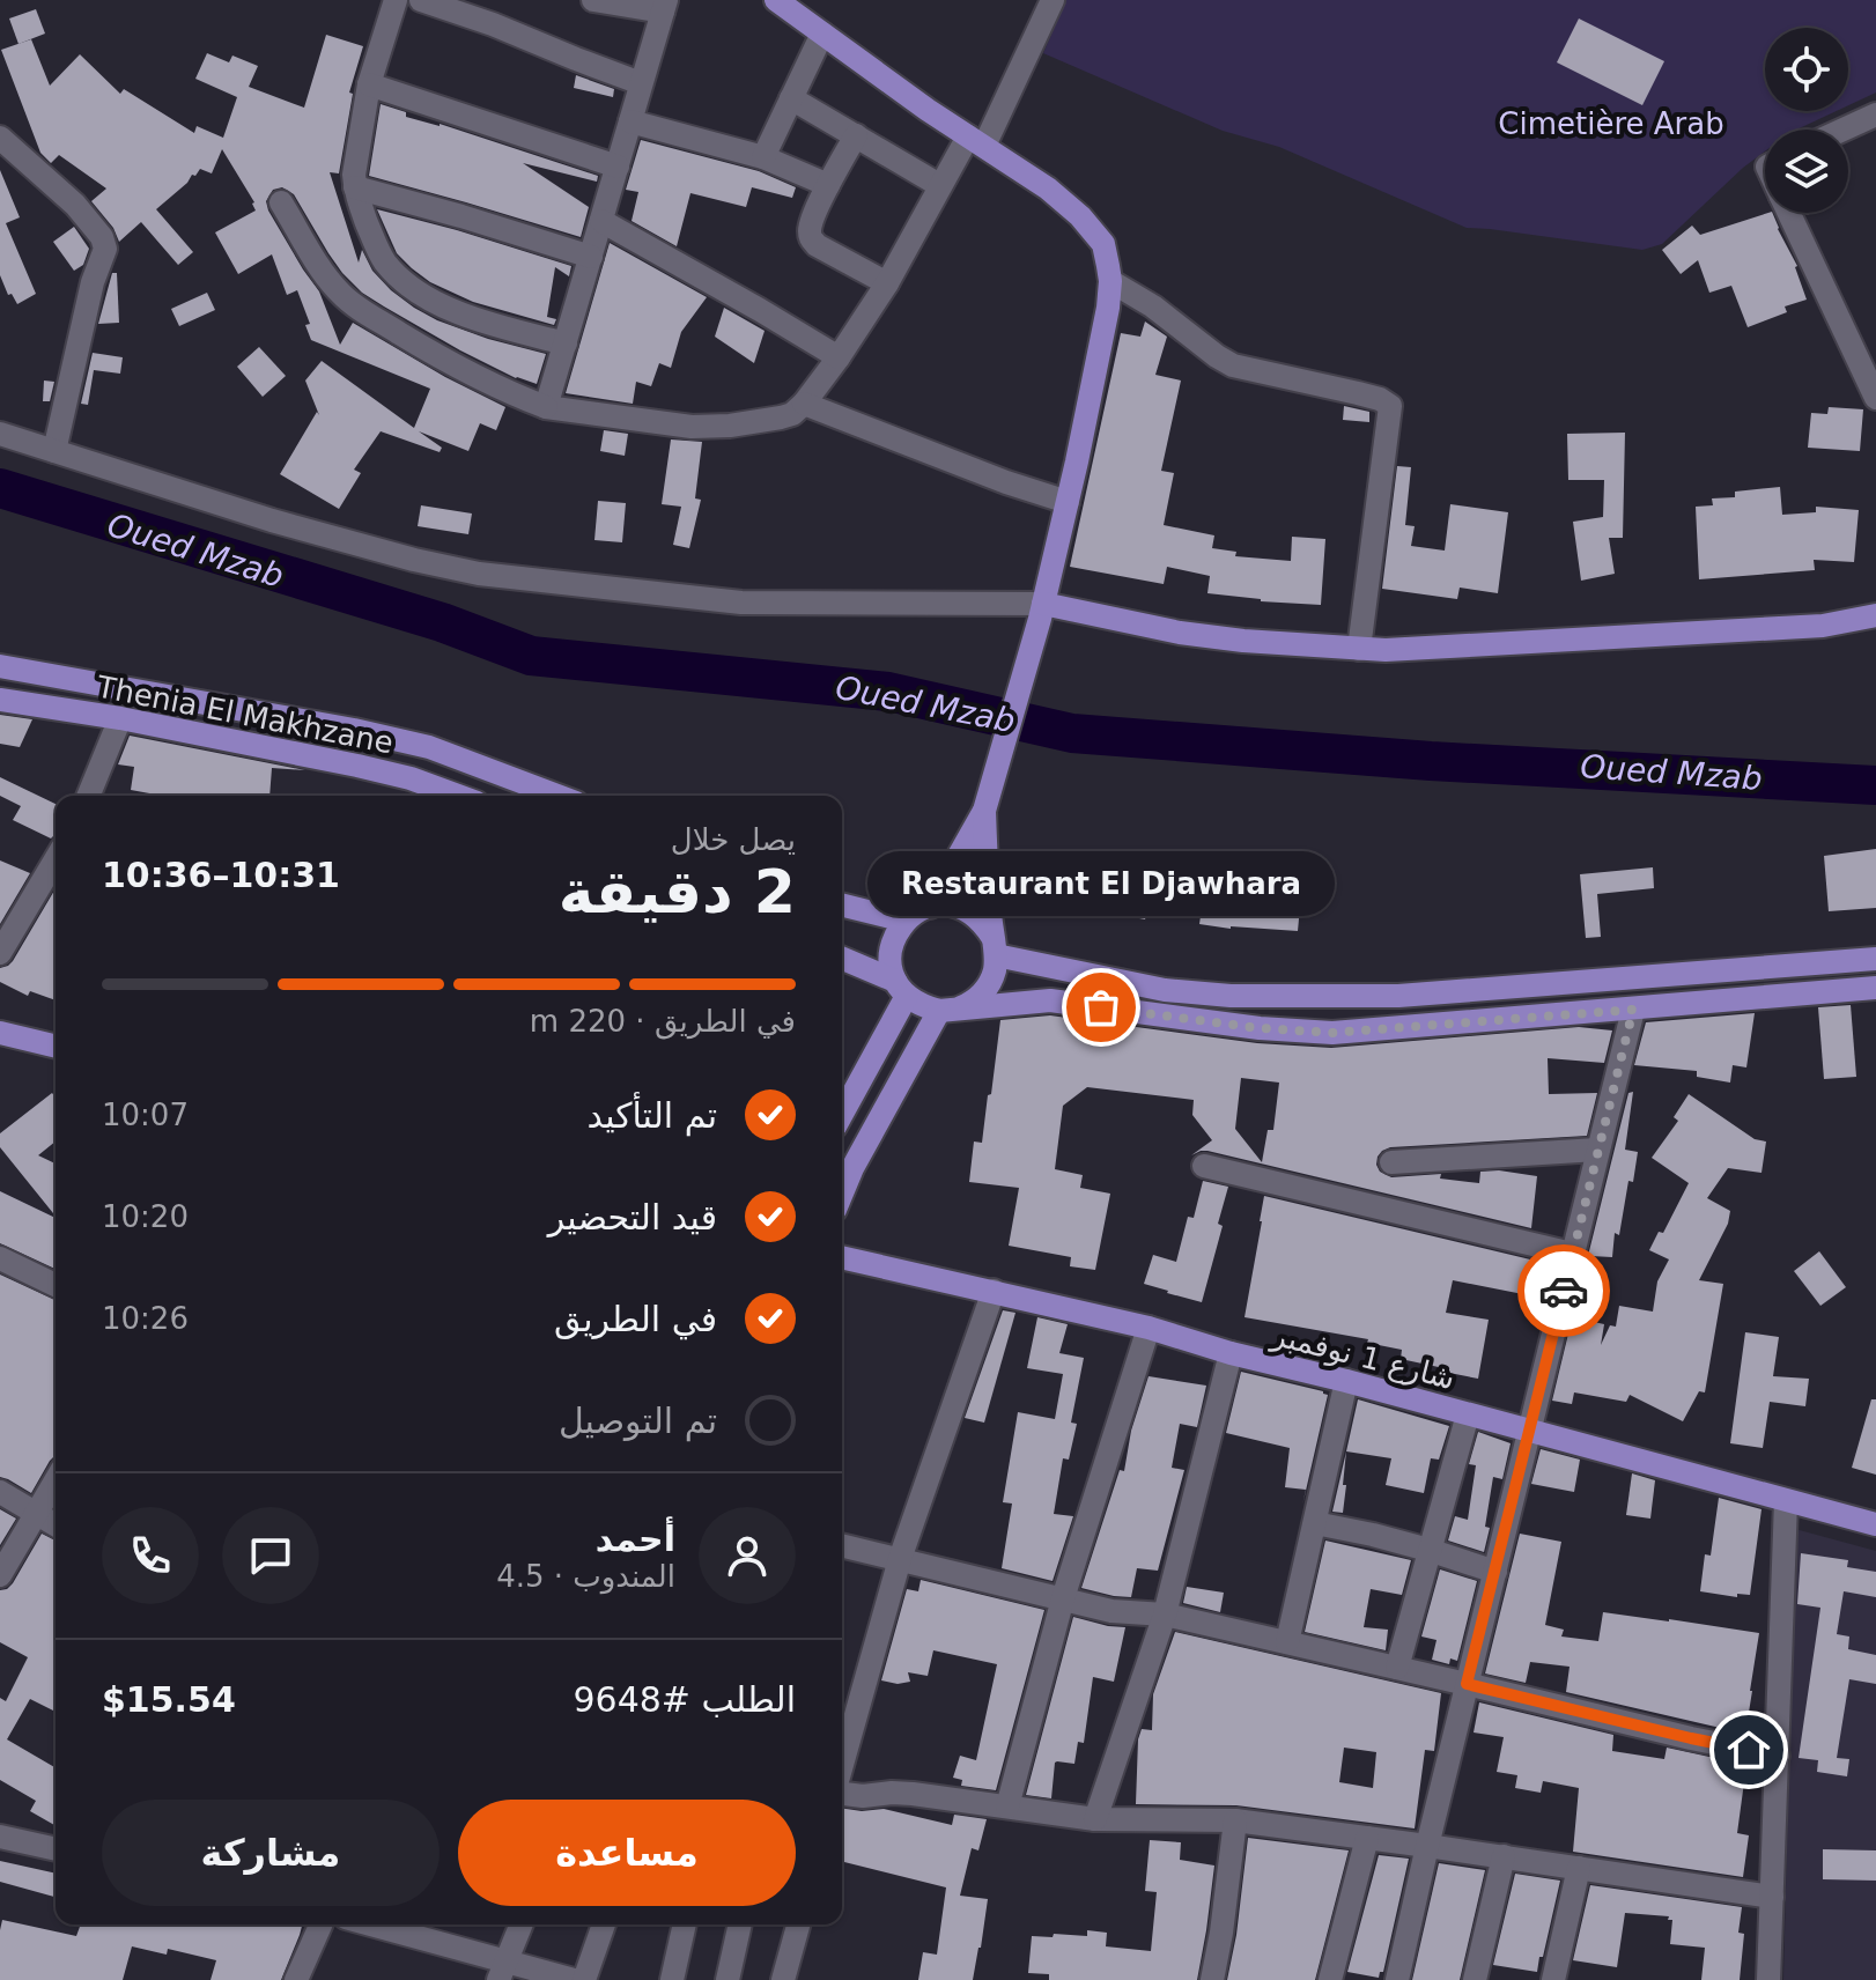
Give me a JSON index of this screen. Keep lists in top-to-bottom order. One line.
{"streets":{"main road":["Thenia El Makhzane","شارع 1 نوفمبر"]},"water":["Oued Mzab"],"parks":["Cimetière Arab"],"places":["Restaurant El Djawhara"],"page":{"heading":["2 دقيقة","يصل خلال","10:31–10:36"],"panel":["أحمد","المندوب · 4.5","الطلب #9648","$15.54"],"bubble":"Restaurant El Djawhara","bar":"في الطريق · 220 m","list":[["تم التأكيد","10:07"],["قيد التحضير","10:20"],["في الطريق","10:26"],"تم التوصيل"],"buttons":["مساعدة","مشاركة"]}}
